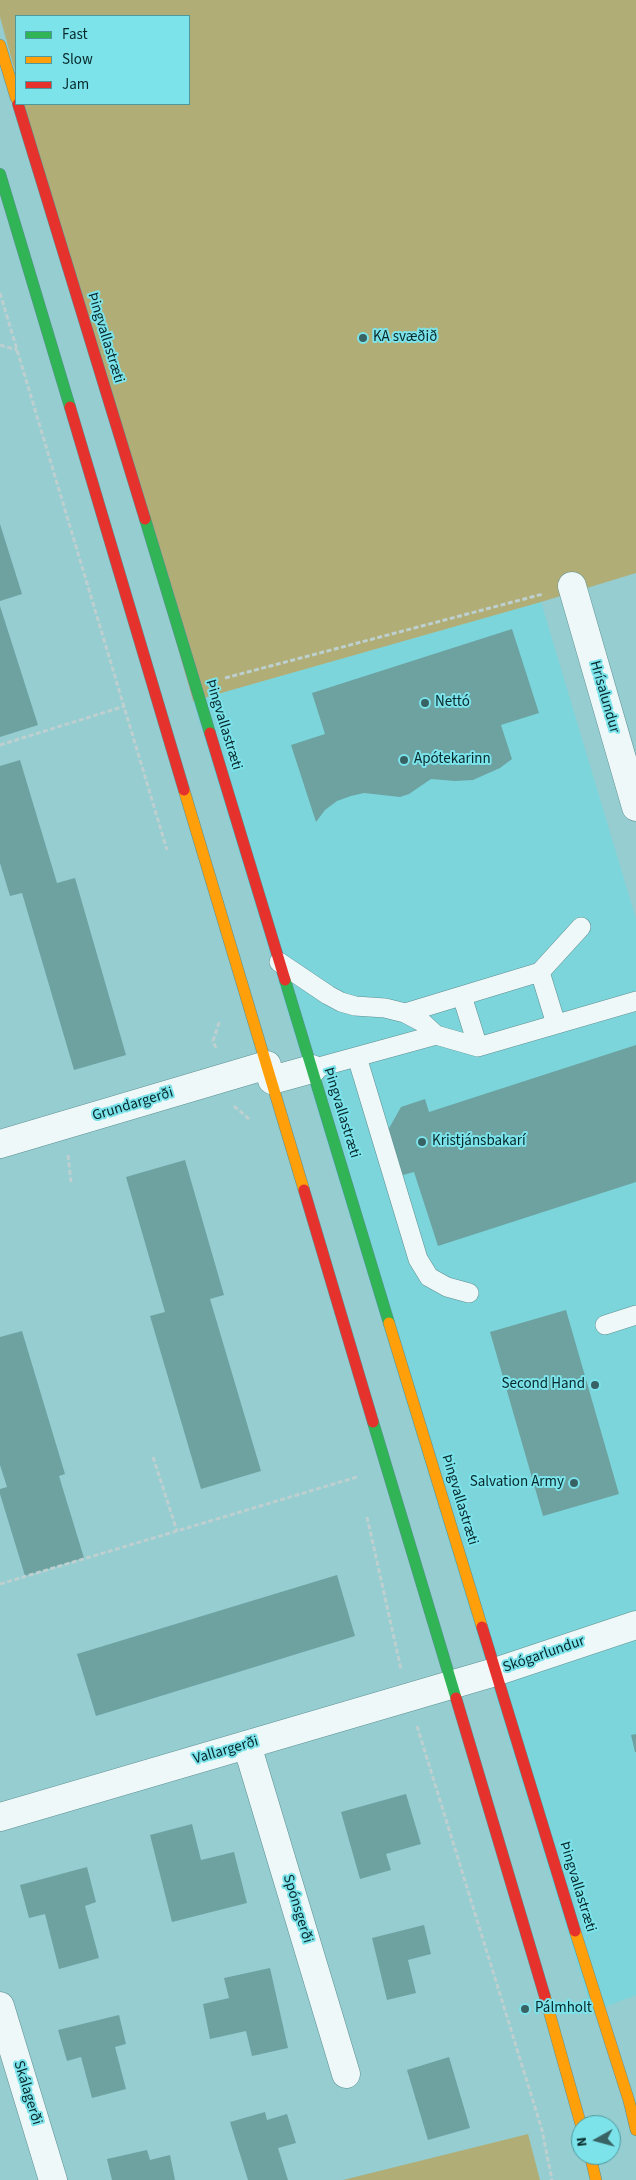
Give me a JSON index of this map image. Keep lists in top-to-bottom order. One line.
{"streets":{"main road":["Þingvallastræti"],"street":["Hrísalundur","Grundargerði","Skógarlundur","Vallargerði","Spónsgerði","Skálagerði"]},"crossings":[["Þingvallastræti","Grundargerði"],["Þingvallastræti","Skógarlundur"],["Skógarlundur","Vallargerði"],["Vallargerði","Spónsgerði"]],"places":["KA svæðið","Nettó","Apótekarinn","Kristjánsbakarí","Second Hand","Salvation Army","Pálmholt"],"legend":["Fast","Slow","Jam"],"north":"left"}
